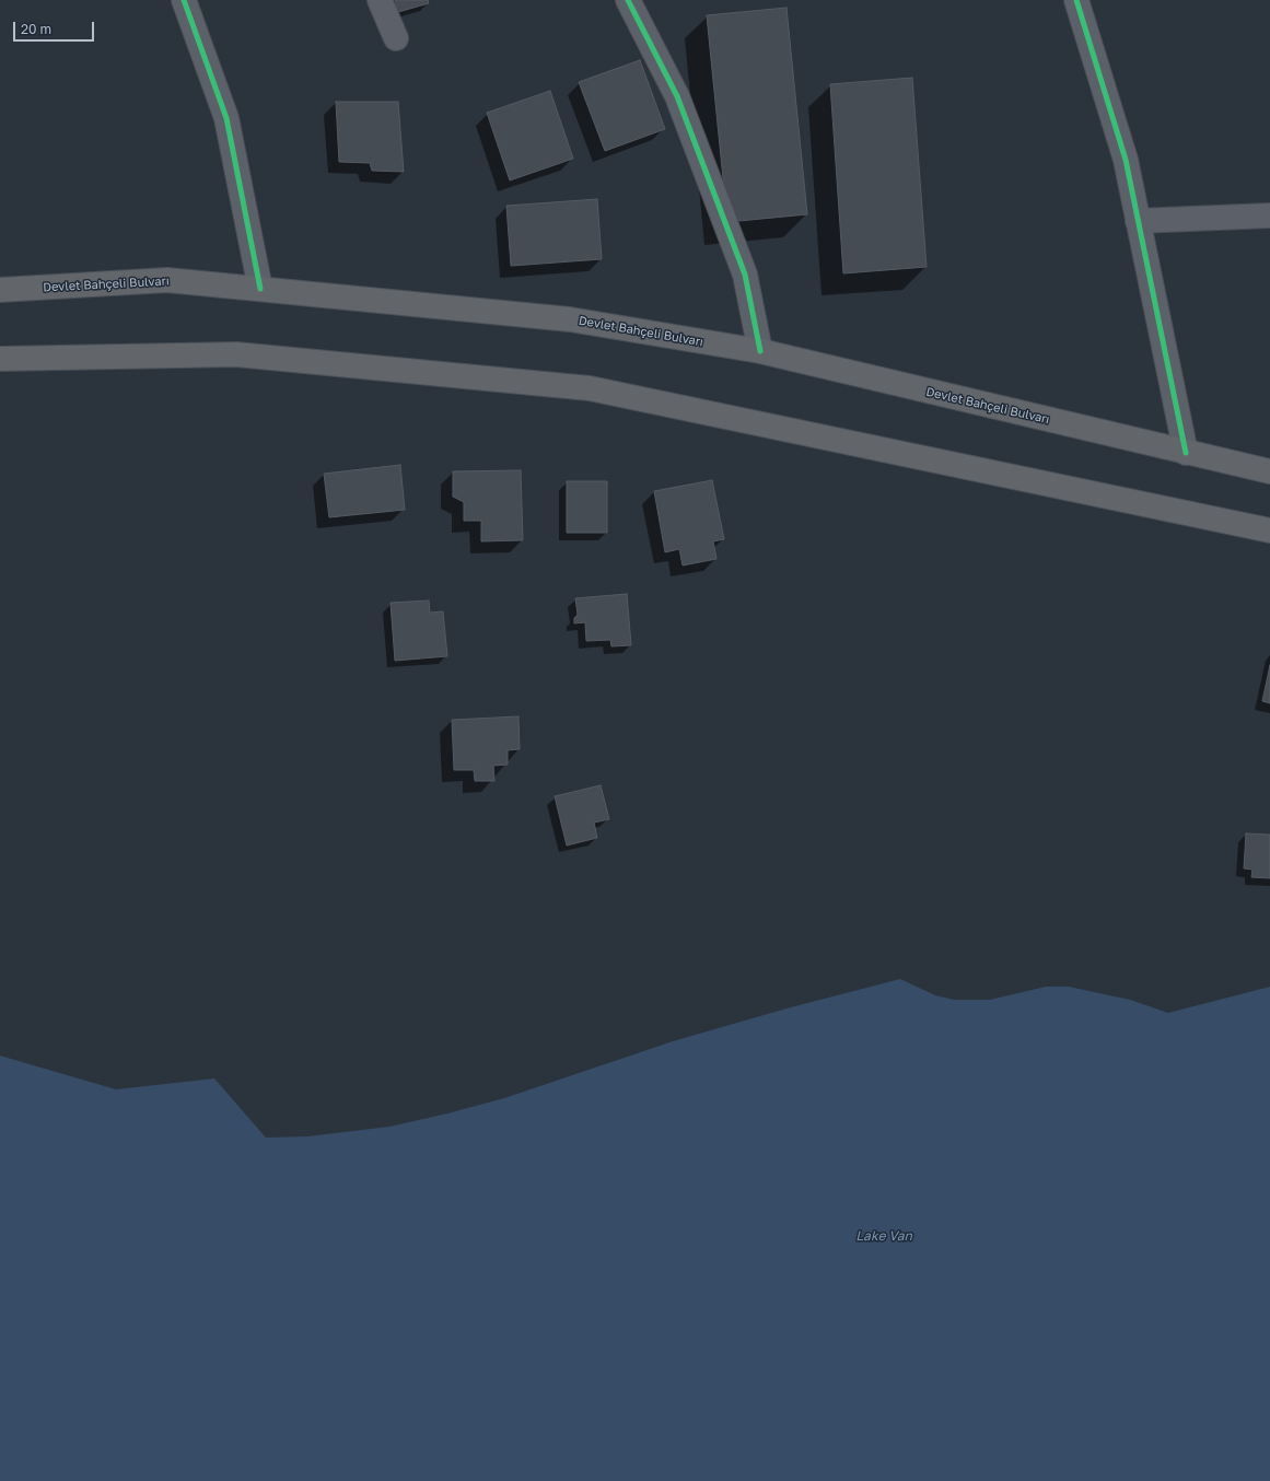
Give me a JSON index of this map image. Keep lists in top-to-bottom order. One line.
{"streets":{"highway":["Devlet Bahçeli Bulvarı"]},"water":["Lake Van"],"scale_bar":"20 m"}
